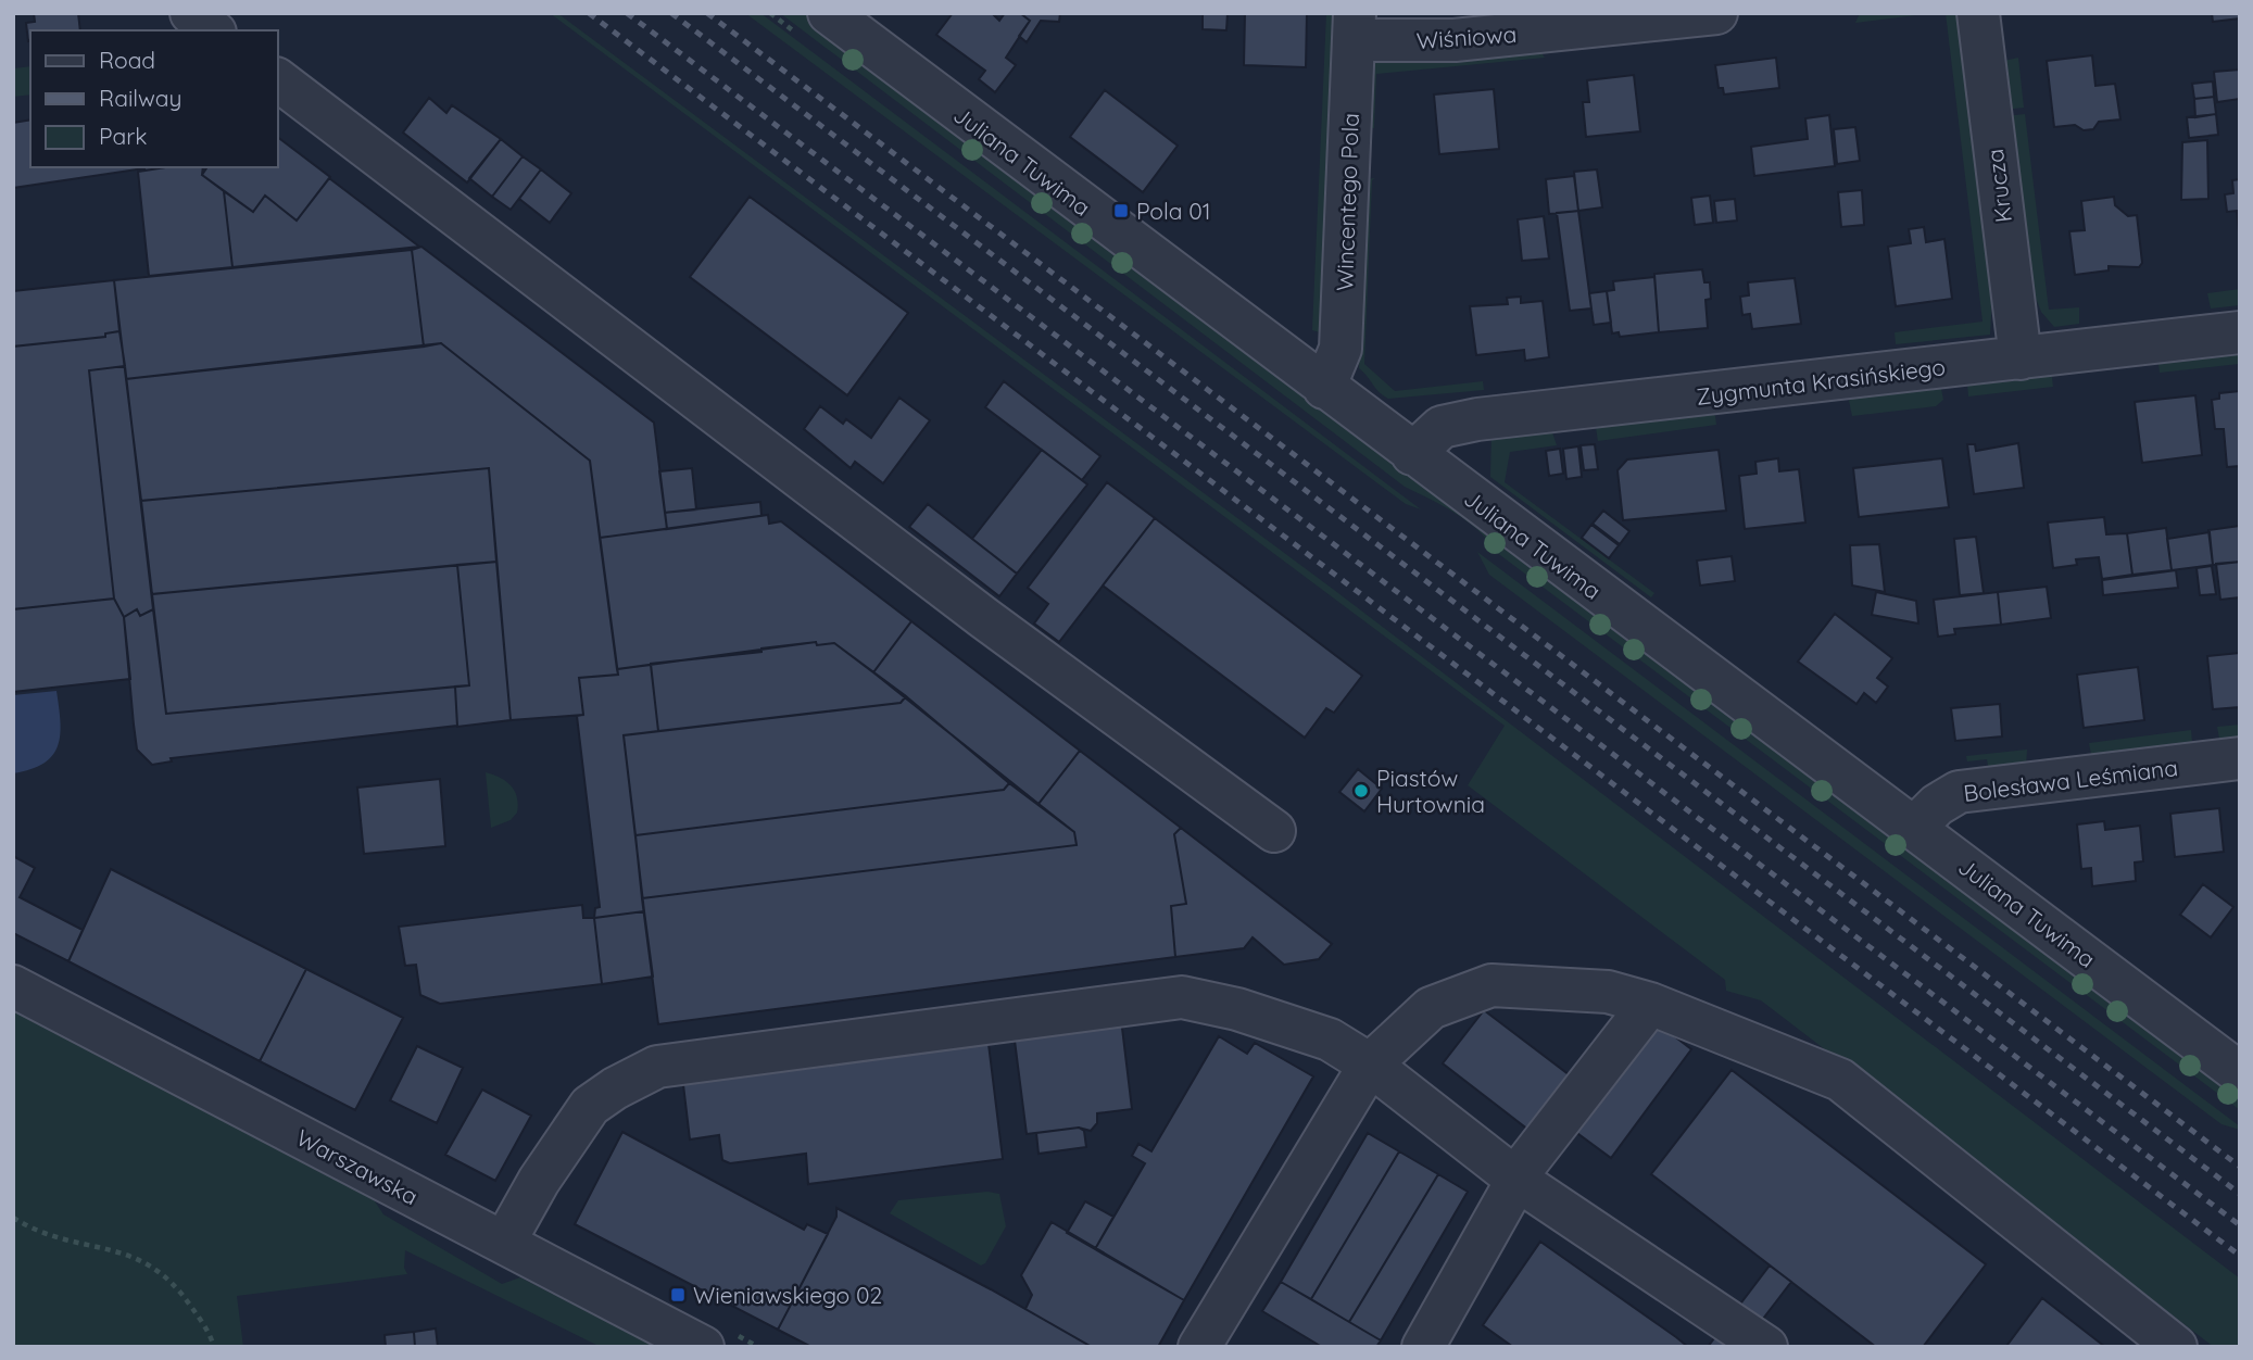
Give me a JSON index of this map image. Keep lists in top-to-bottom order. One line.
{"streets":{"street":["Wiśniowa","Juliana Tuwima","Krucza","Wincentego Pola","Zygmunta Krasińskiego","Bolesława Leśmiana","Warszawska"]},"crossings":[["Wiśniowa","Wincentego Pola"],["Juliana Tuwima","Wincentego Pola"],["Juliana Tuwima","Zygmunta Krasińskiego"],["Juliana Tuwima","Bolesława Leśmiana"],["Krucza","Zygmunta Krasińskiego"]],"places":{"transit":["Pola 01","Wieniawskiego 02"],"other":["Piastów Hurtownia"]},"legend":["Road","Railway","Park"]}
